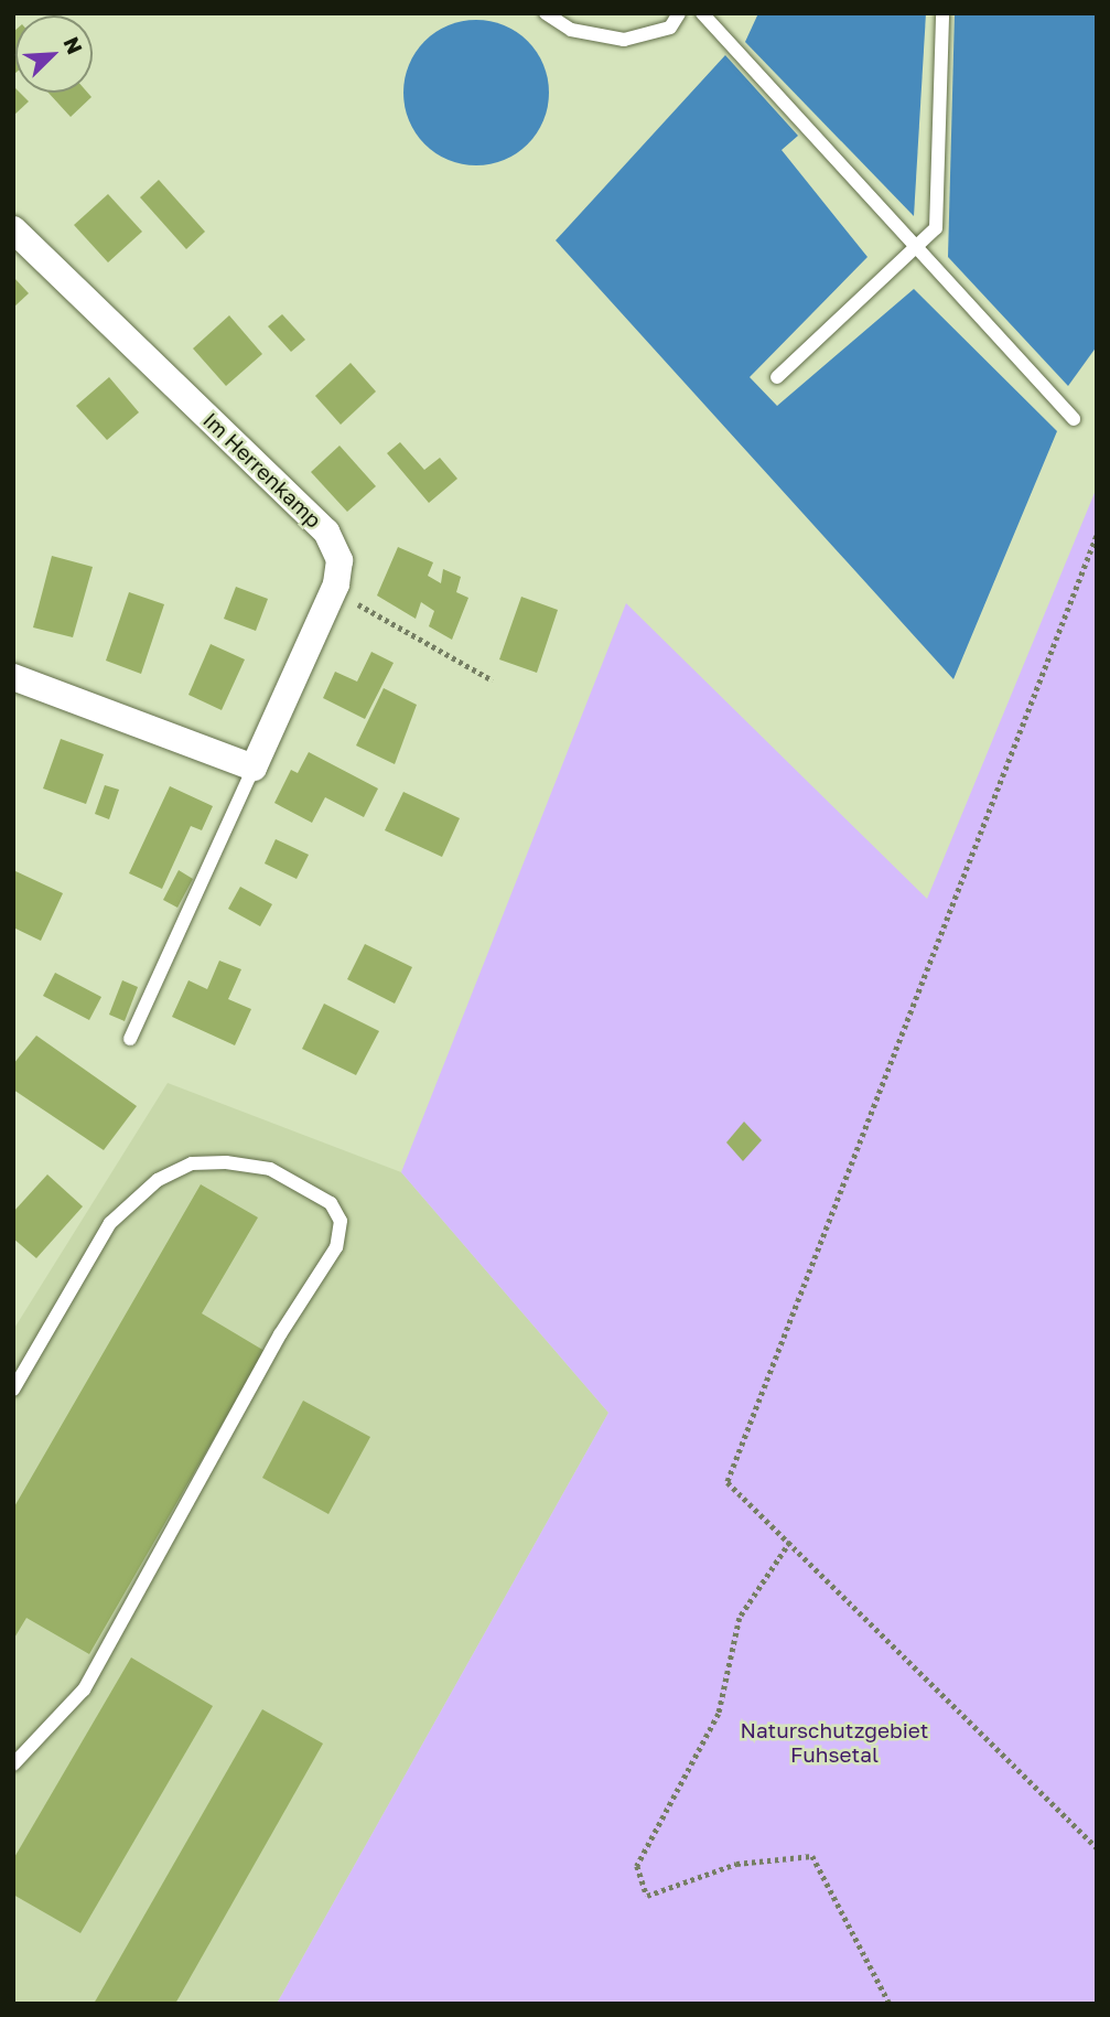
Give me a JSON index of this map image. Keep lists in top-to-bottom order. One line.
{"streets":{"street":["Im Herrenkamp"]},"parks":["Naturschutzgebiet Fuhsetal"],"north":"top right"}
